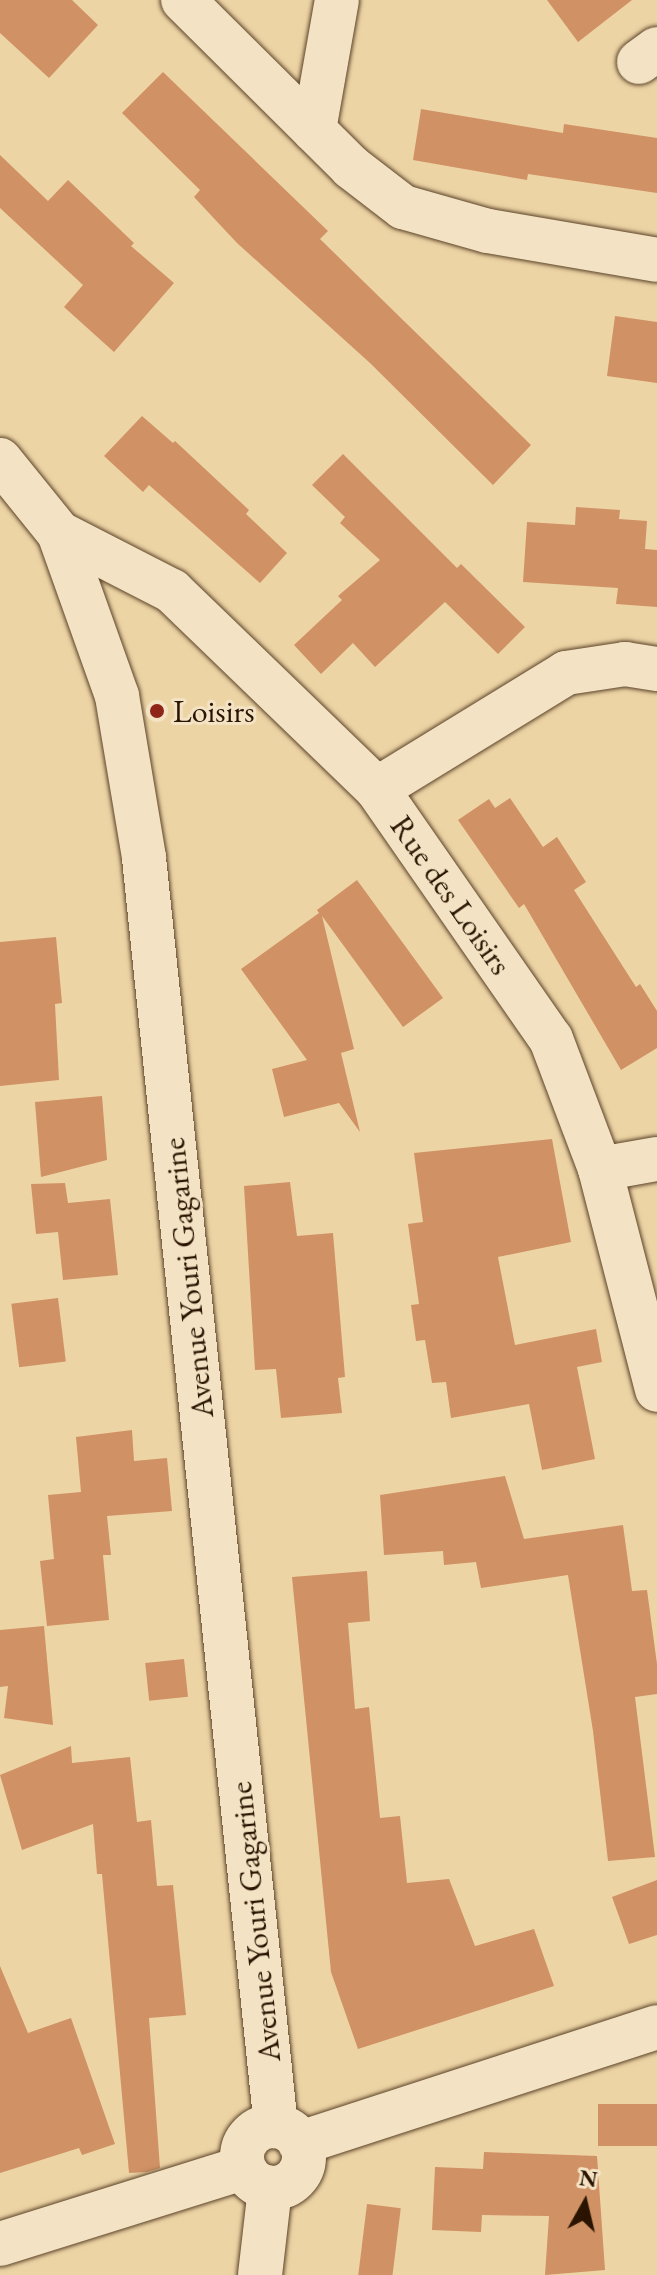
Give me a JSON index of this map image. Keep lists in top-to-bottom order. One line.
{"streets":{"street":["Rue des Loisirs","Avenue Youri Gagarine"]},"crossings":[["Rue des Loisirs","Avenue Youri Gagarine"]],"places":["Loisirs"],"north":"top"}
